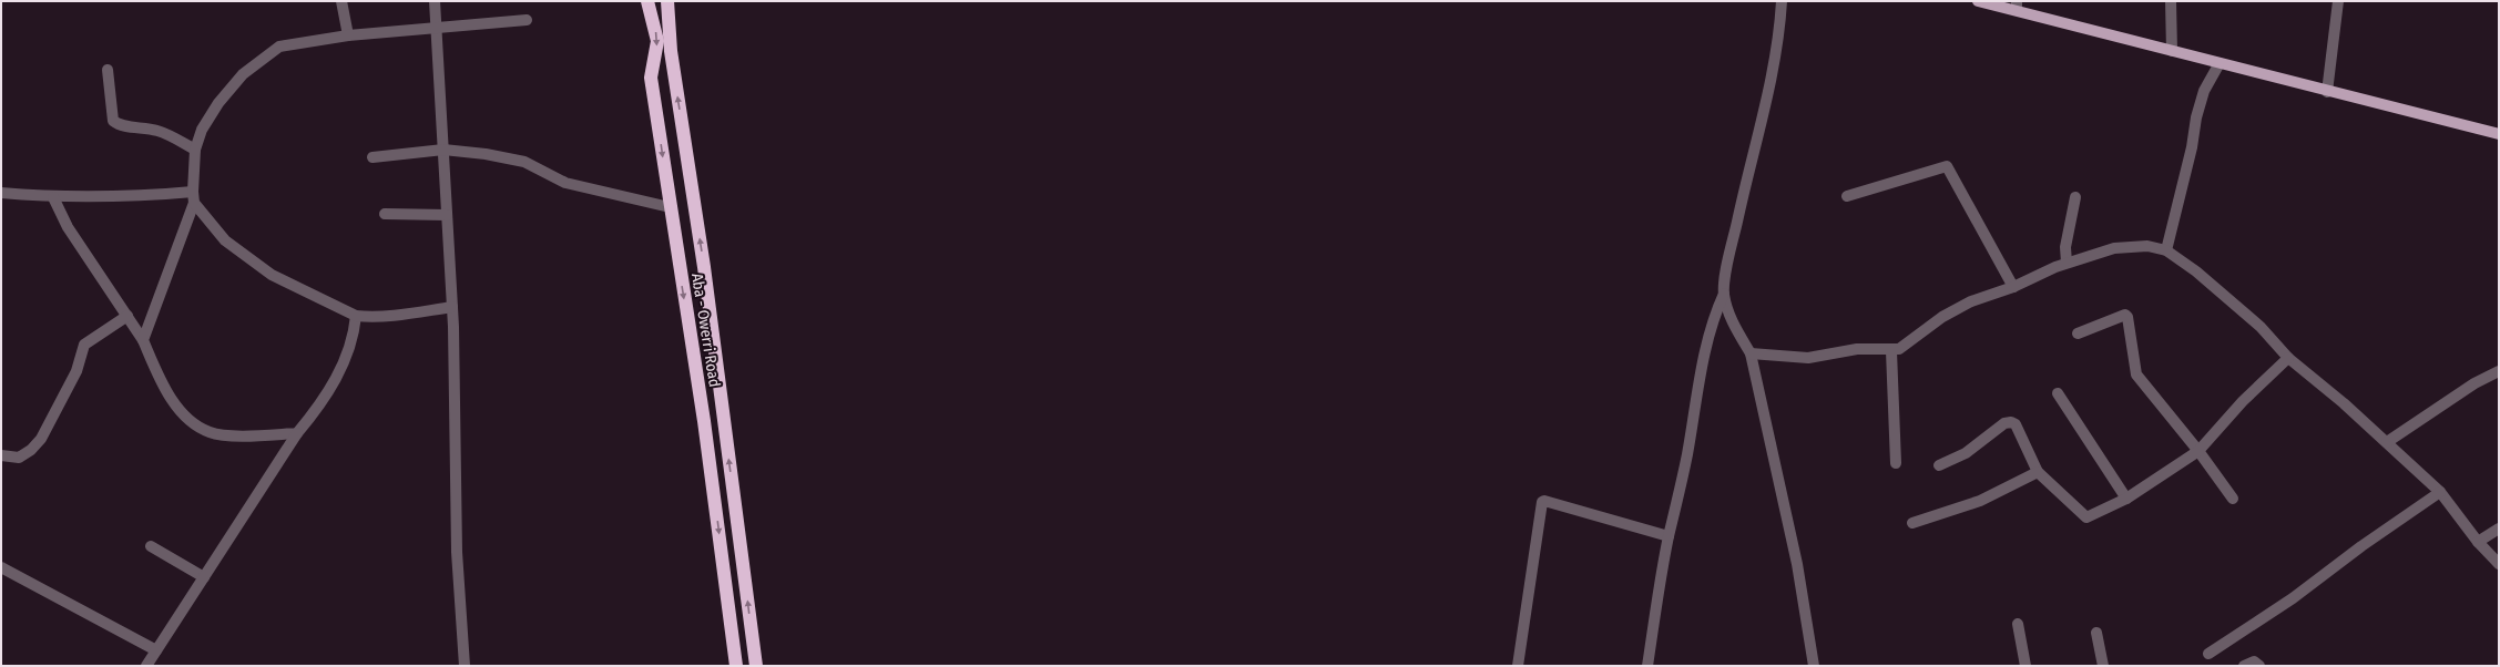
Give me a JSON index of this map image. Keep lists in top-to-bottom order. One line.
{"streets":{"highway":["Aba - Owerri Road"]}}
